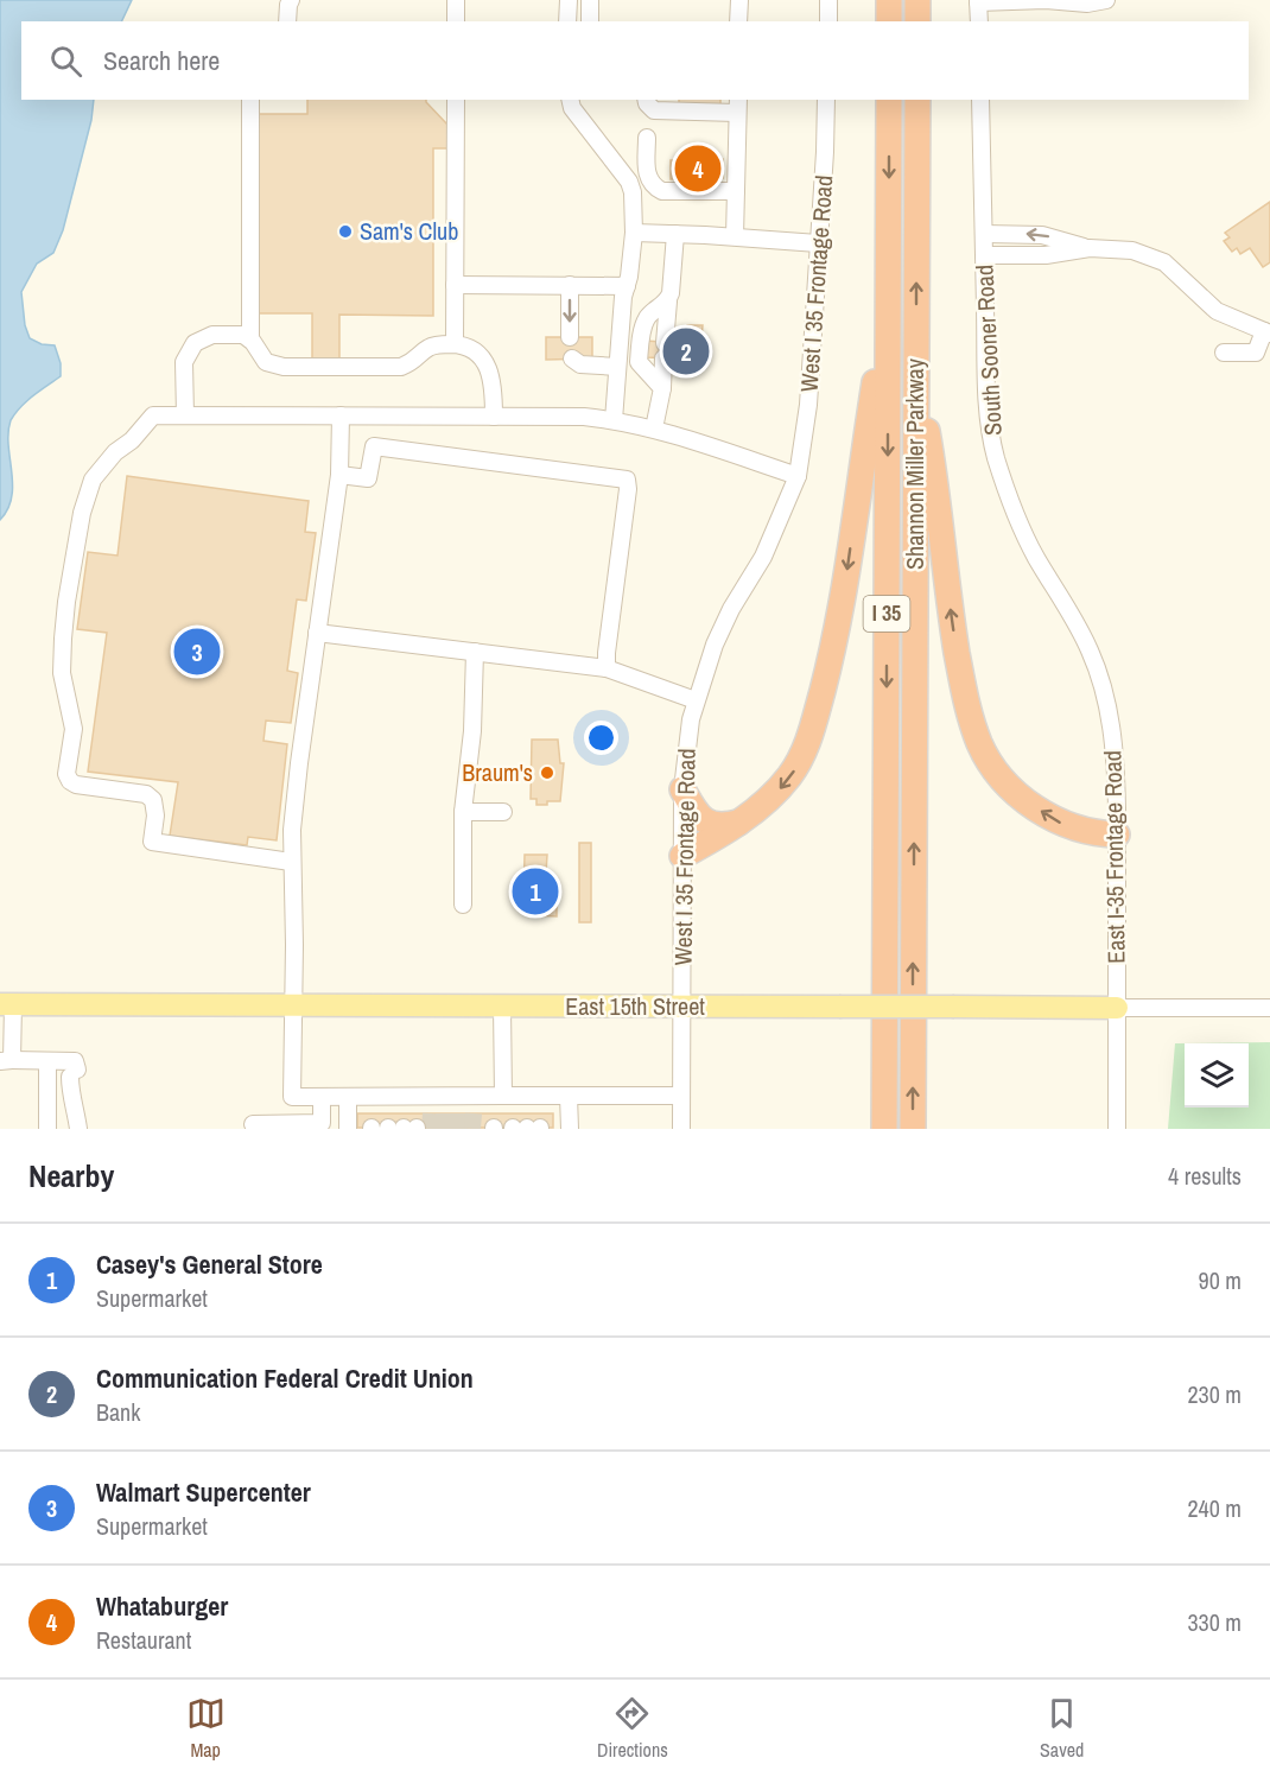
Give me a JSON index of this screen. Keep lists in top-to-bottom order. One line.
{"streets":{"highway":["Shannon Miller Parkway","I 35"],"main road":["East 15th Street"],"street":["West I 35 Frontage Road","South Sooner Road","East I-35 Frontage Road"]},"crossings":[["West I 35 Frontage Road","East 15th Street"],["South Sooner Road","East I-35 Frontage Road"],["East I-35 Frontage Road","East 15th Street"]],"places":["Sam's Club","Braum's"],"page":{"search":"Search here","pins":["4","2","3","1"],"heading":["Nearby","4 results"],"list":[{"mark":"1","name":"Casey's General Store","note":"Supermarket","value":"90 m"},{"mark":"2","name":"Communication Federal Credit Union","note":"Bank","value":"230 m"},{"mark":"3","name":"Walmart Supercenter","note":"Supermarket","value":"240 m"},{"mark":"4","name":"Whataburger","note":"Restaurant","value":"330 m"}],"nav":["Map","Directions","Saved"]}}
